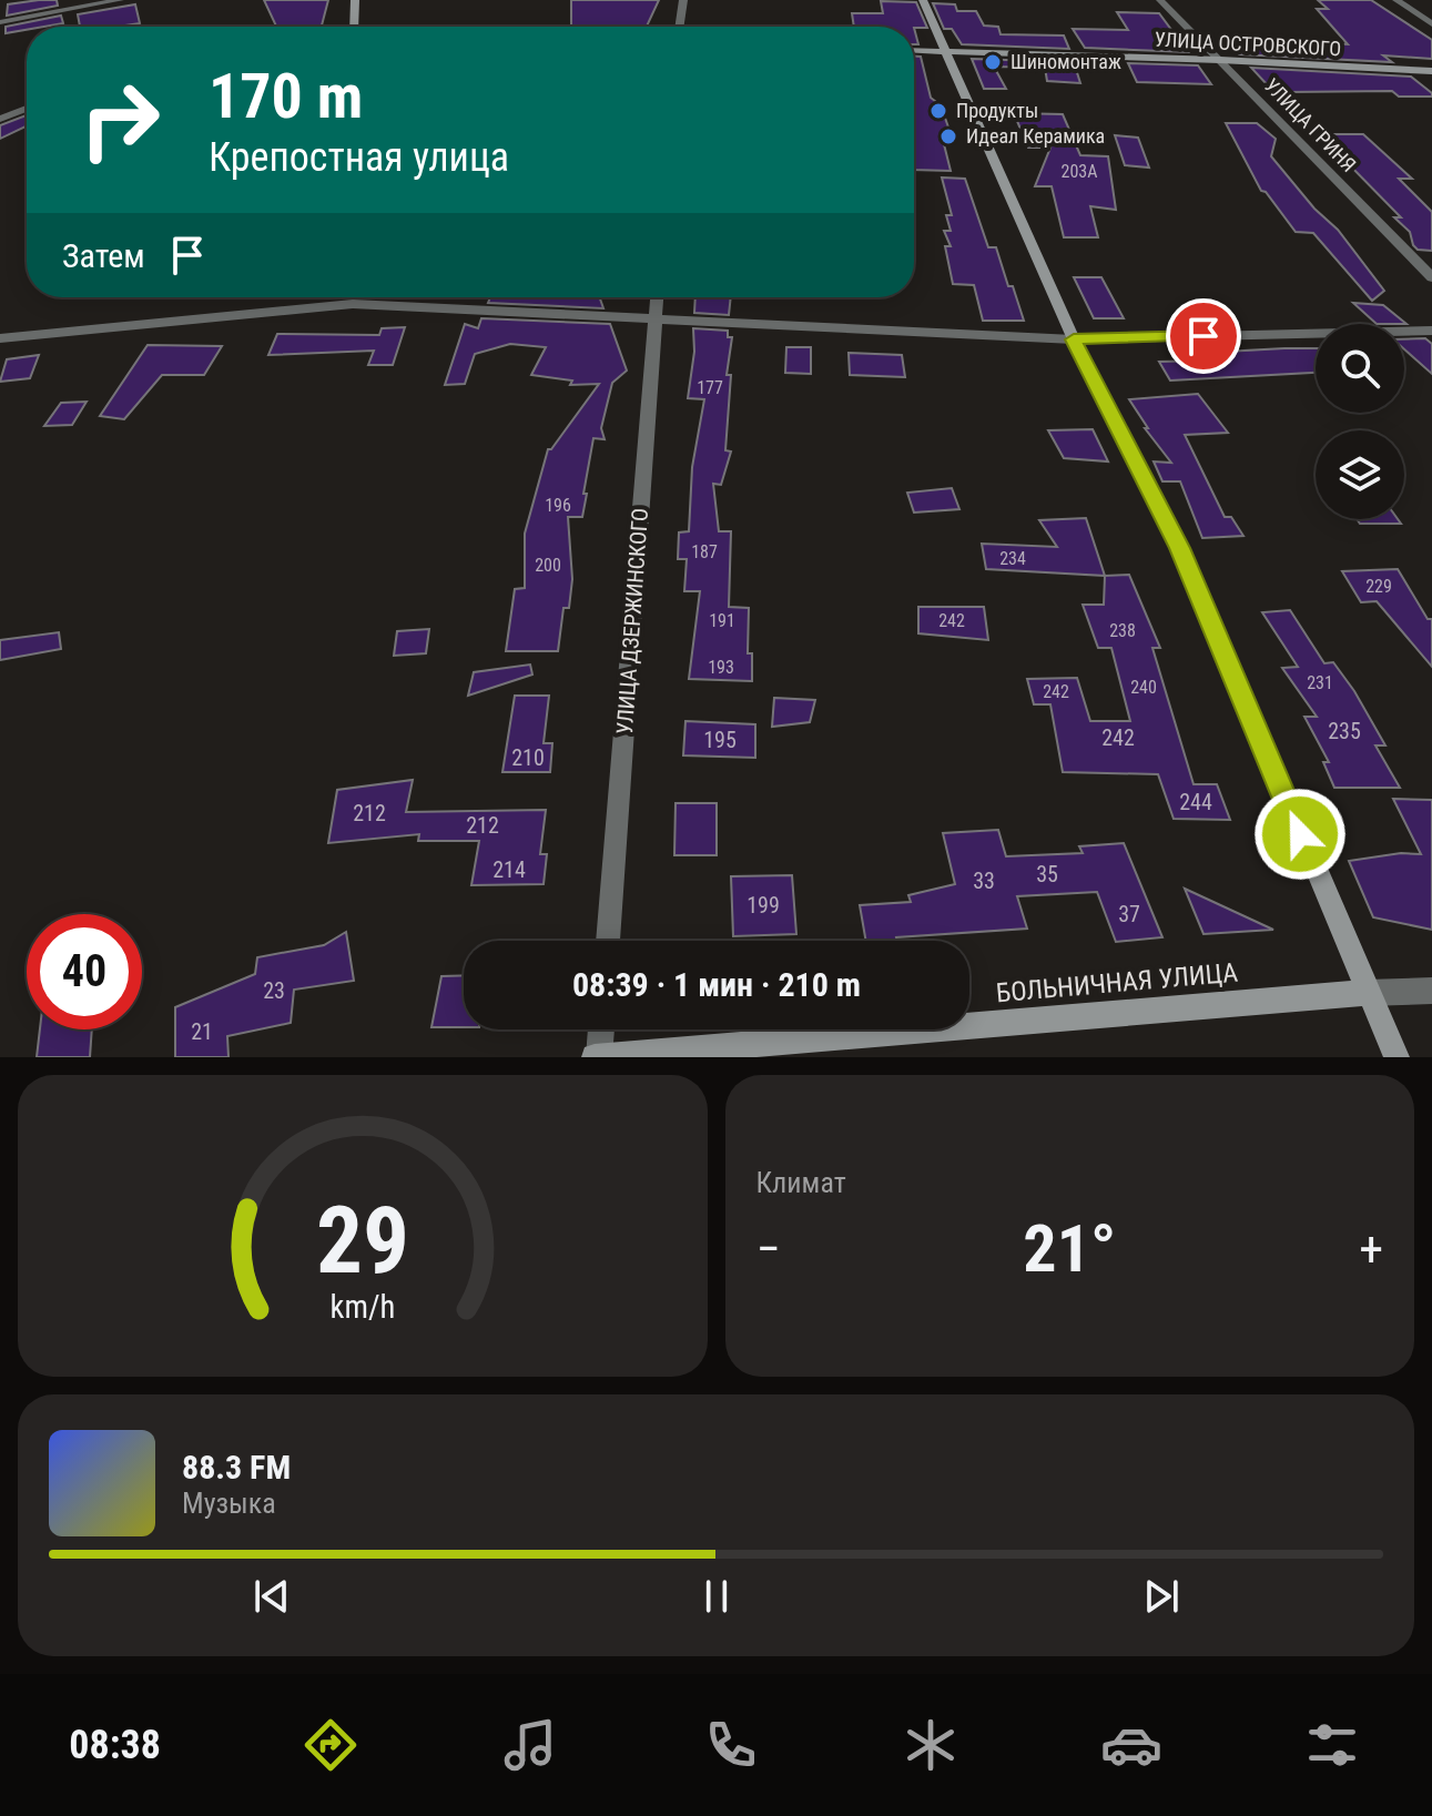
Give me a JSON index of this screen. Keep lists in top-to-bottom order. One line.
{"streets":{"street":["УЛИЦА ОСТРОВСКОГО","УЛИЦА ГРИНЯ","УЛИЦА ДЗЕРЖИНСКОГО","БОЛЬНИЧНАЯ УЛИЦА"]},"crossings":[["УЛИЦА ОСТРОВСКОГО","УЛИЦА ГРИНЯ"]],"places":["Шиномонтаж","Продукты","Идеал Керамика"],"house_numbers":["203А","177","196","187","234","200","229","191","242","238","193","231","240","242","235","242","195","210","244","212","212","214","35","33","199","37","23","21"],"page":{"turn":["170 m","Крепостная улица"],"then":"Затем","limit":"40","trip":"08:39 · 1 мин · 210 m","tile":"Климат","heat":["−","21°","+"],"song":["88.3 FM","Музыка"],"tabs":"08:38","gauge":["29","km/h"]}}
